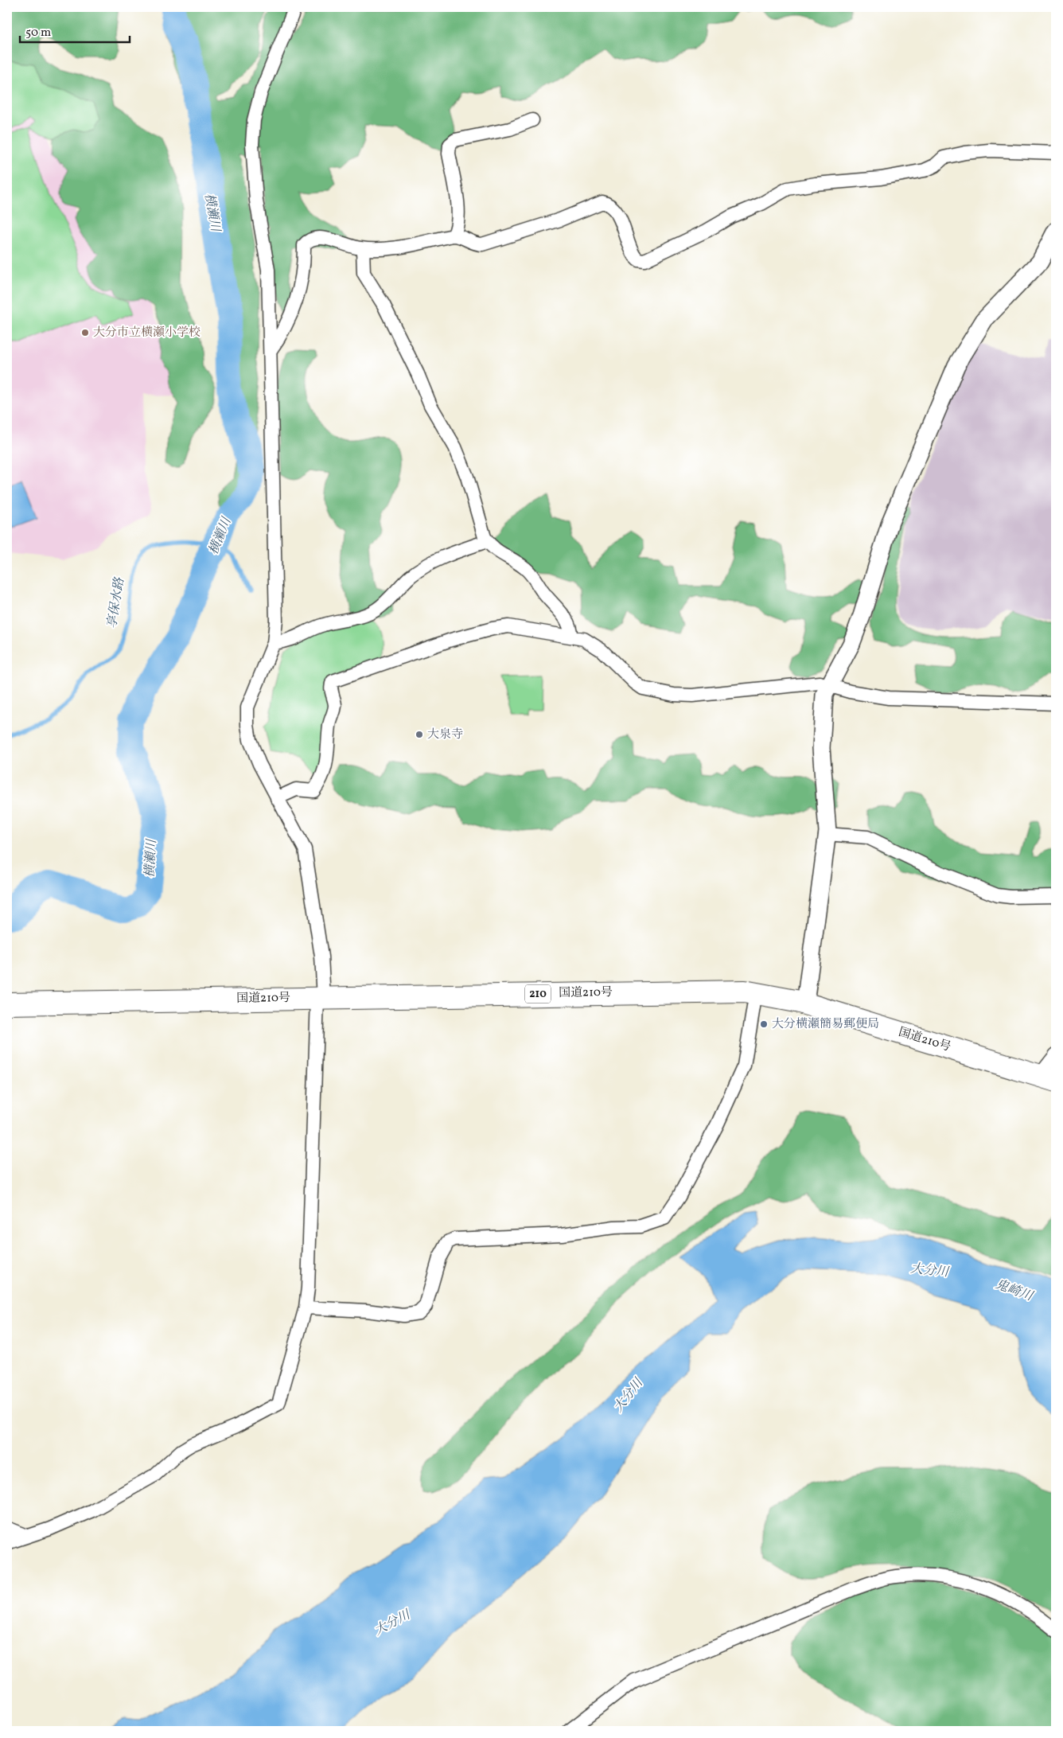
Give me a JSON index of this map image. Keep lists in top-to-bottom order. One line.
{"streets":{"highway":["国道210号","210"]},"water":["横瀬川","享保水路","大分川","鬼崎川"],"places":["大分市立横瀬小学校","大泉寺","大分横瀬簡易郵便局"],"scale_bar":"50 m"}
